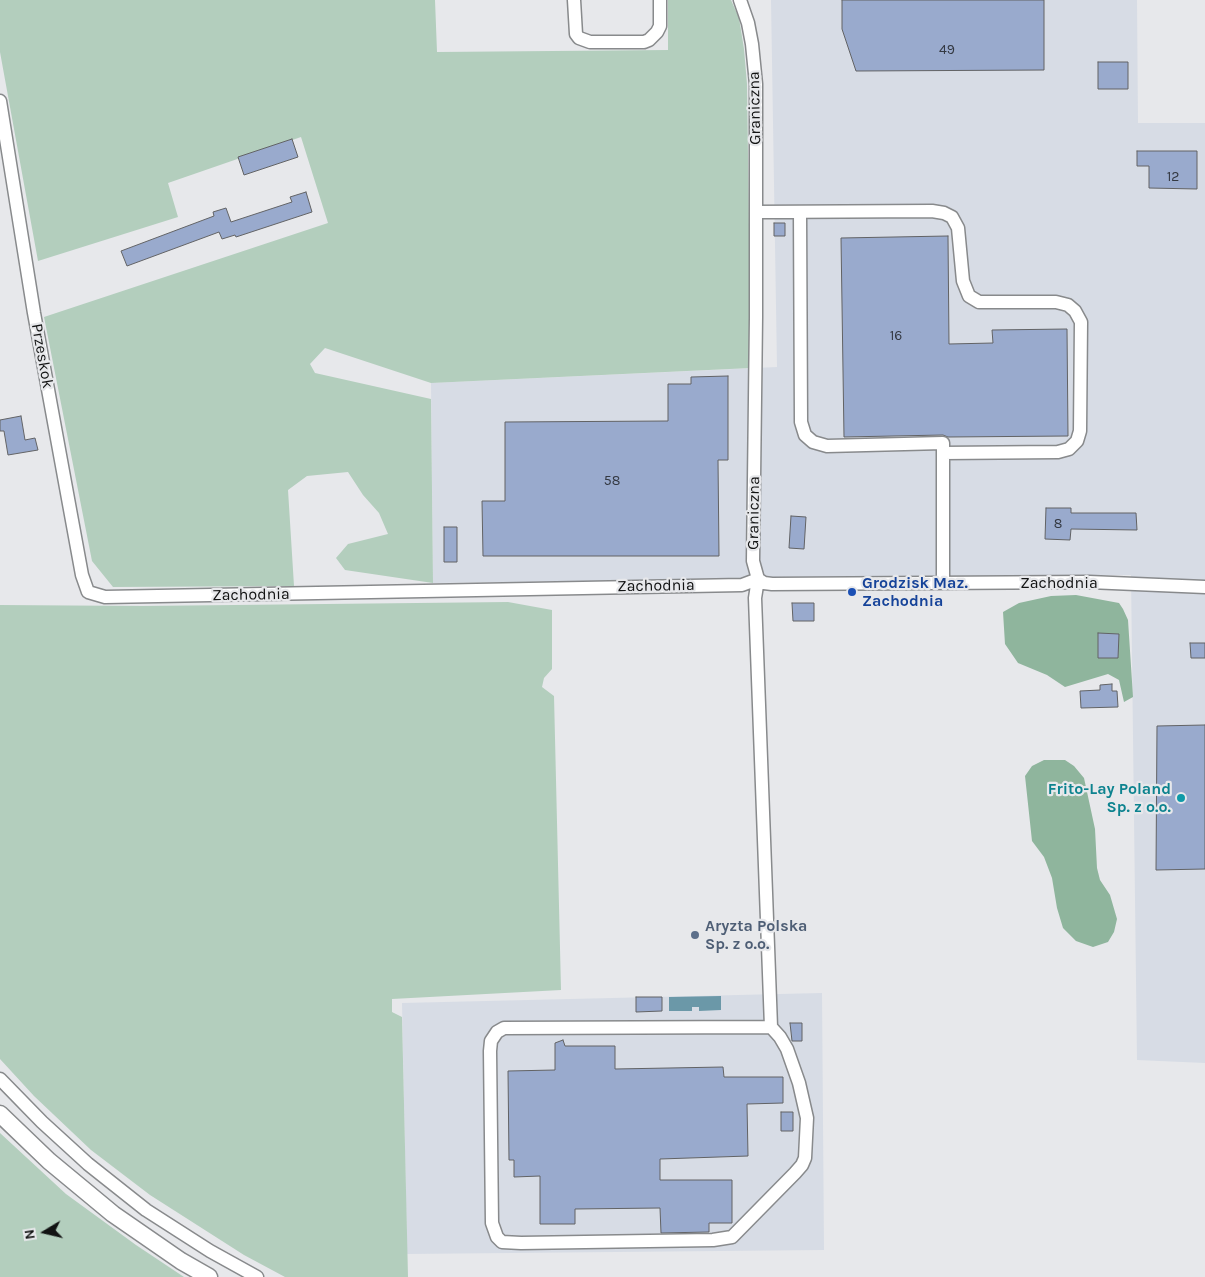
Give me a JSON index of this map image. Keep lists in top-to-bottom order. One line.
{"streets":{"street":["Graniczna","Przeskok","Zachodnia"]},"crossings":[["Graniczna","Zachodnia"],["Przeskok","Zachodnia"]],"places":["Grodzisk Maz. Zachodnia","Frito-Lay Poland Sp. z o.o.","Aryzta Polska Sp. z o.o."],"house_numbers":["49","12","16","58","8"],"north":"left"}
